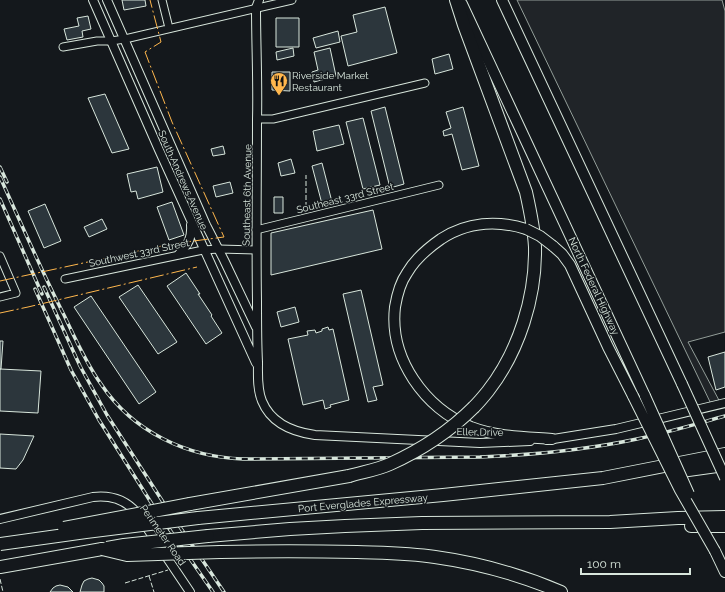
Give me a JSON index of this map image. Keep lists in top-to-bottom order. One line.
{"streets":{"highway":["Port Everglades Expressway"],"main road":["North Federal Highway"],"street":["South Andrews Avenue","Southeast 6th Avenue","Southeast 33rd Street","Southwest 33rd Street","Eller Drive","Perimeter Road"]},"crossings":[["South Andrews Avenue","Southeast 6th Avenue"],["South Andrews Avenue","Southwest 33rd Street"],["Southeast 6th Avenue","Southeast 33rd Street"],["Southeast 6th Avenue","Southwest 33rd Street"],["Southeast 6th Avenue","Eller Drive"]],"places":{"restaurant":["Riverside Market Restaurant"]},"scale_bar":"100 m"}
